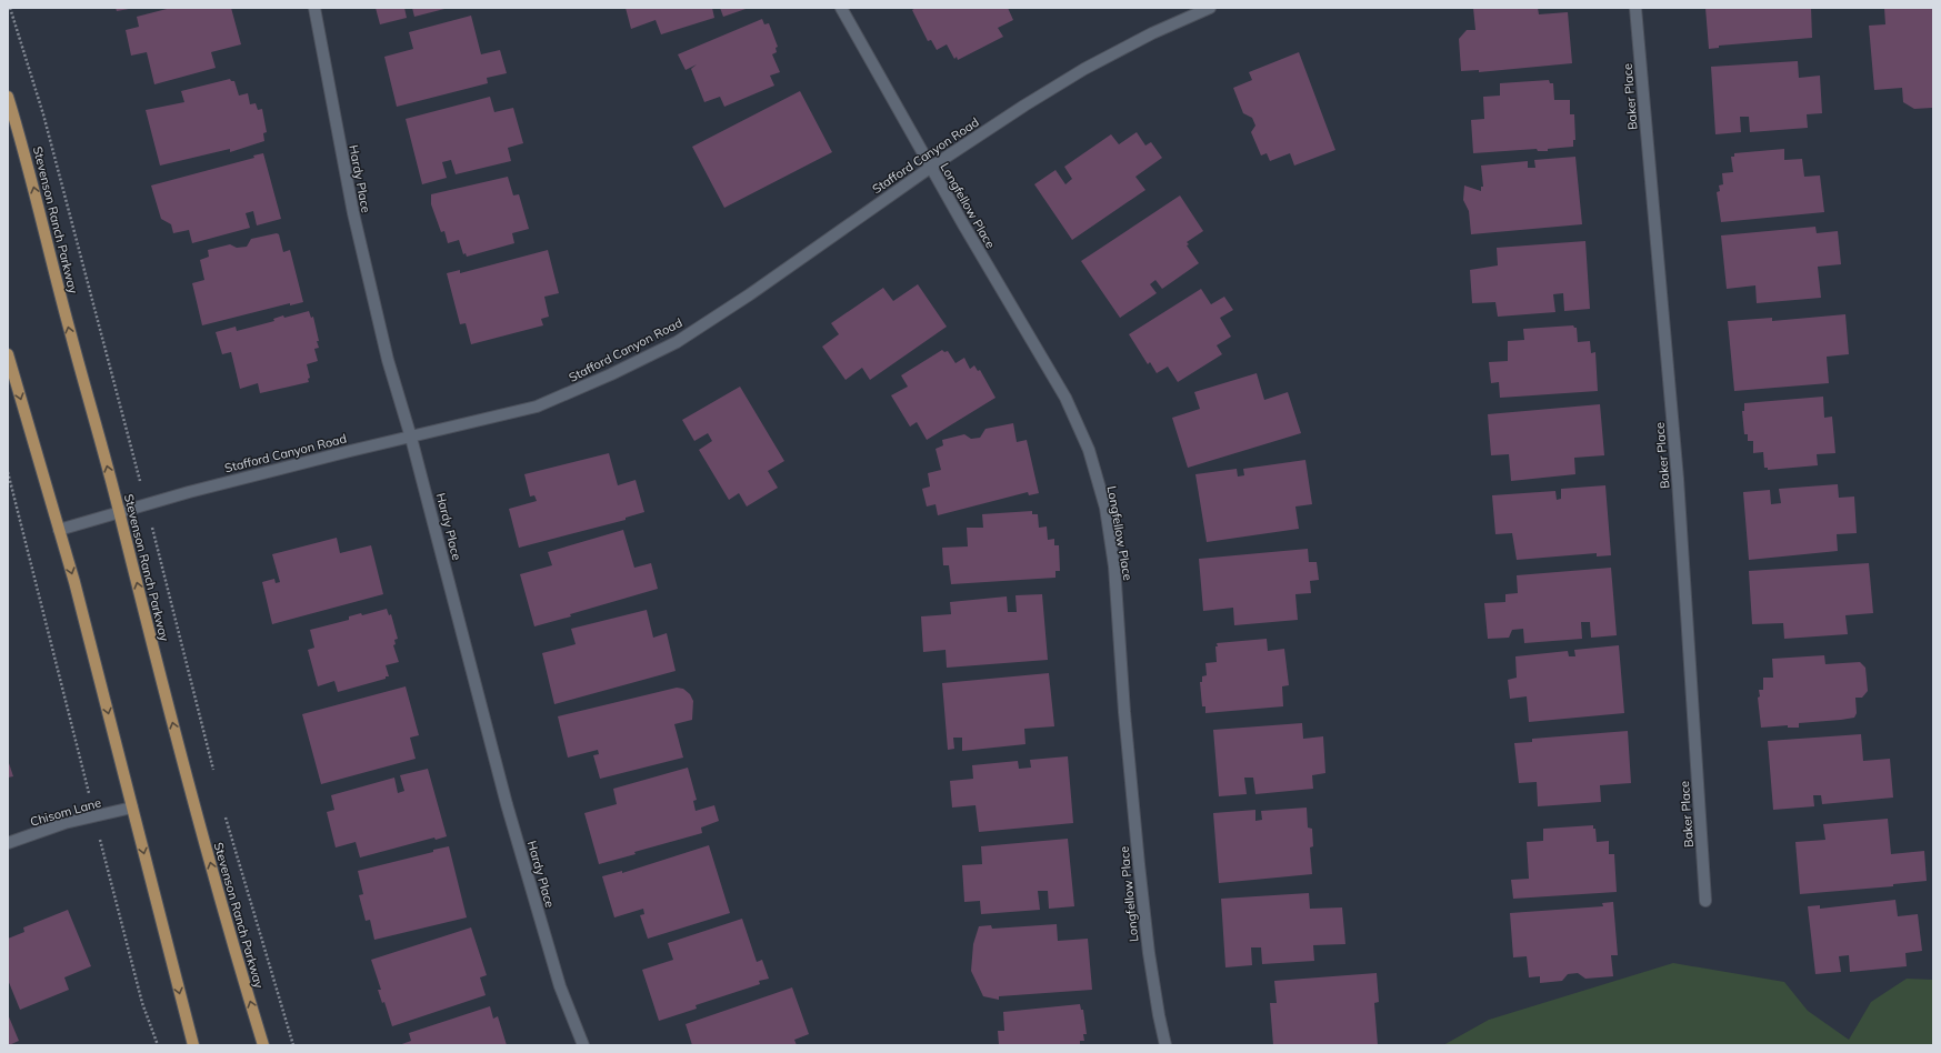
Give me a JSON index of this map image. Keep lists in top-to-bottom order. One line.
{"streets":{"main road":["Stevenson Ranch Parkway"],"street":["Baker Place","Stafford Canyon Road","Hardy Place","Longfellow Place","Chisom Lane"]},"crossings":[["Stafford Canyon Road","Hardy Place"],["Stafford Canyon Road","Longfellow Place"],["Stafford Canyon Road","Stevenson Ranch Parkway"]]}
